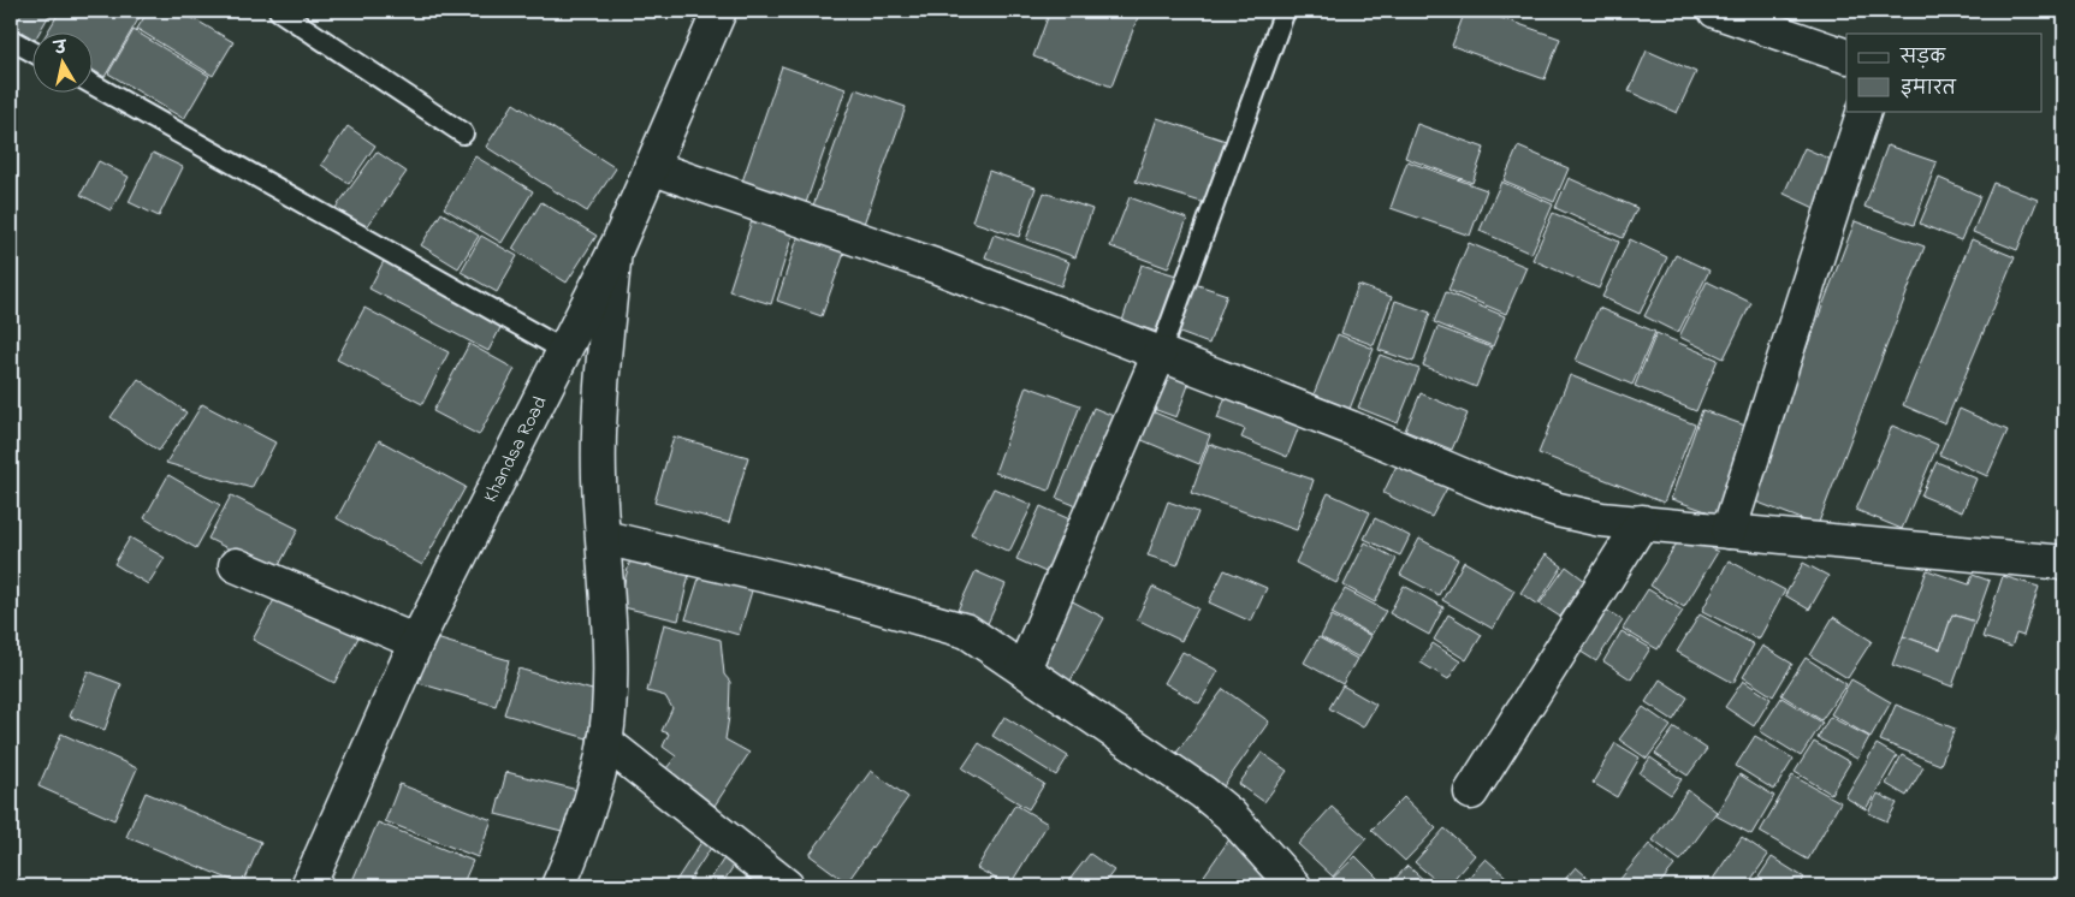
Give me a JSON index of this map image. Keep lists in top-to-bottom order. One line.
{"streets":{"street":["Khandsa Road"]},"legend":["सड़क","इमारत"],"north":"top"}
